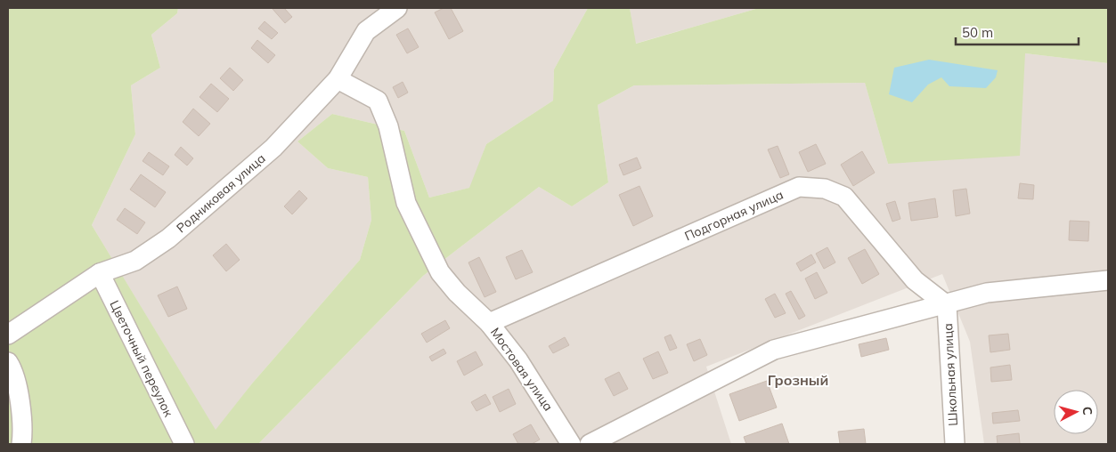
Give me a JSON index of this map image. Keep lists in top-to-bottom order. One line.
{"streets":{"street":["Родниковая улица","Подгорная улица","Цветочный переулок","Мостовая улица","Школьная улица"]},"crossings":[["Родниковая улица","Цветочный переулок"],["Родниковая улица","Мостовая улица"],["Подгорная улица","Мостовая улица"],["Подгорная улица","Школьная улица"]],"districts":["Грозный"],"scale_bar":"50 m","north":"right"}
